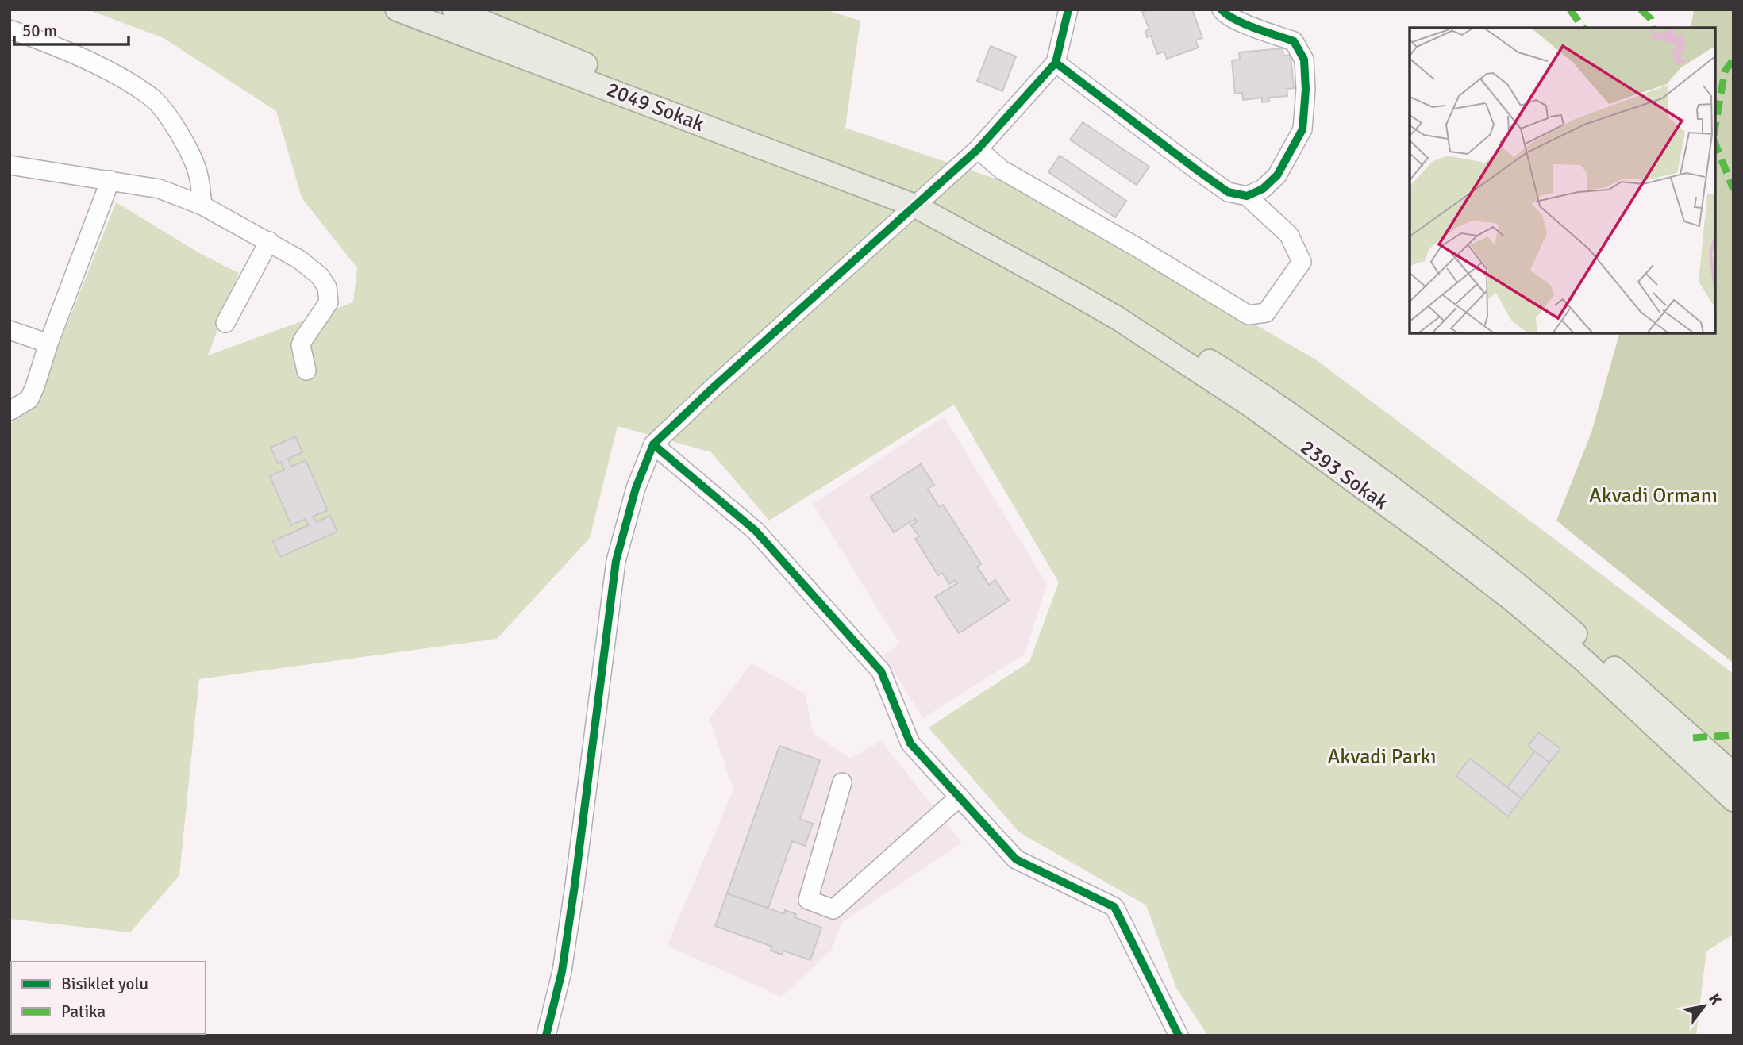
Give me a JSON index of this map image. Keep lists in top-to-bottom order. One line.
{"streets":{"main road":["2049 Sokak","2393 Sokak"]},"crossings":[["2049 Sokak","2393 Sokak"]],"parks":["Akvadi Ormanı","Akvadi Parkı"],"legend":["Bisiklet yolu","Patika"],"scale_bar":"50 m","north":"top right"}
